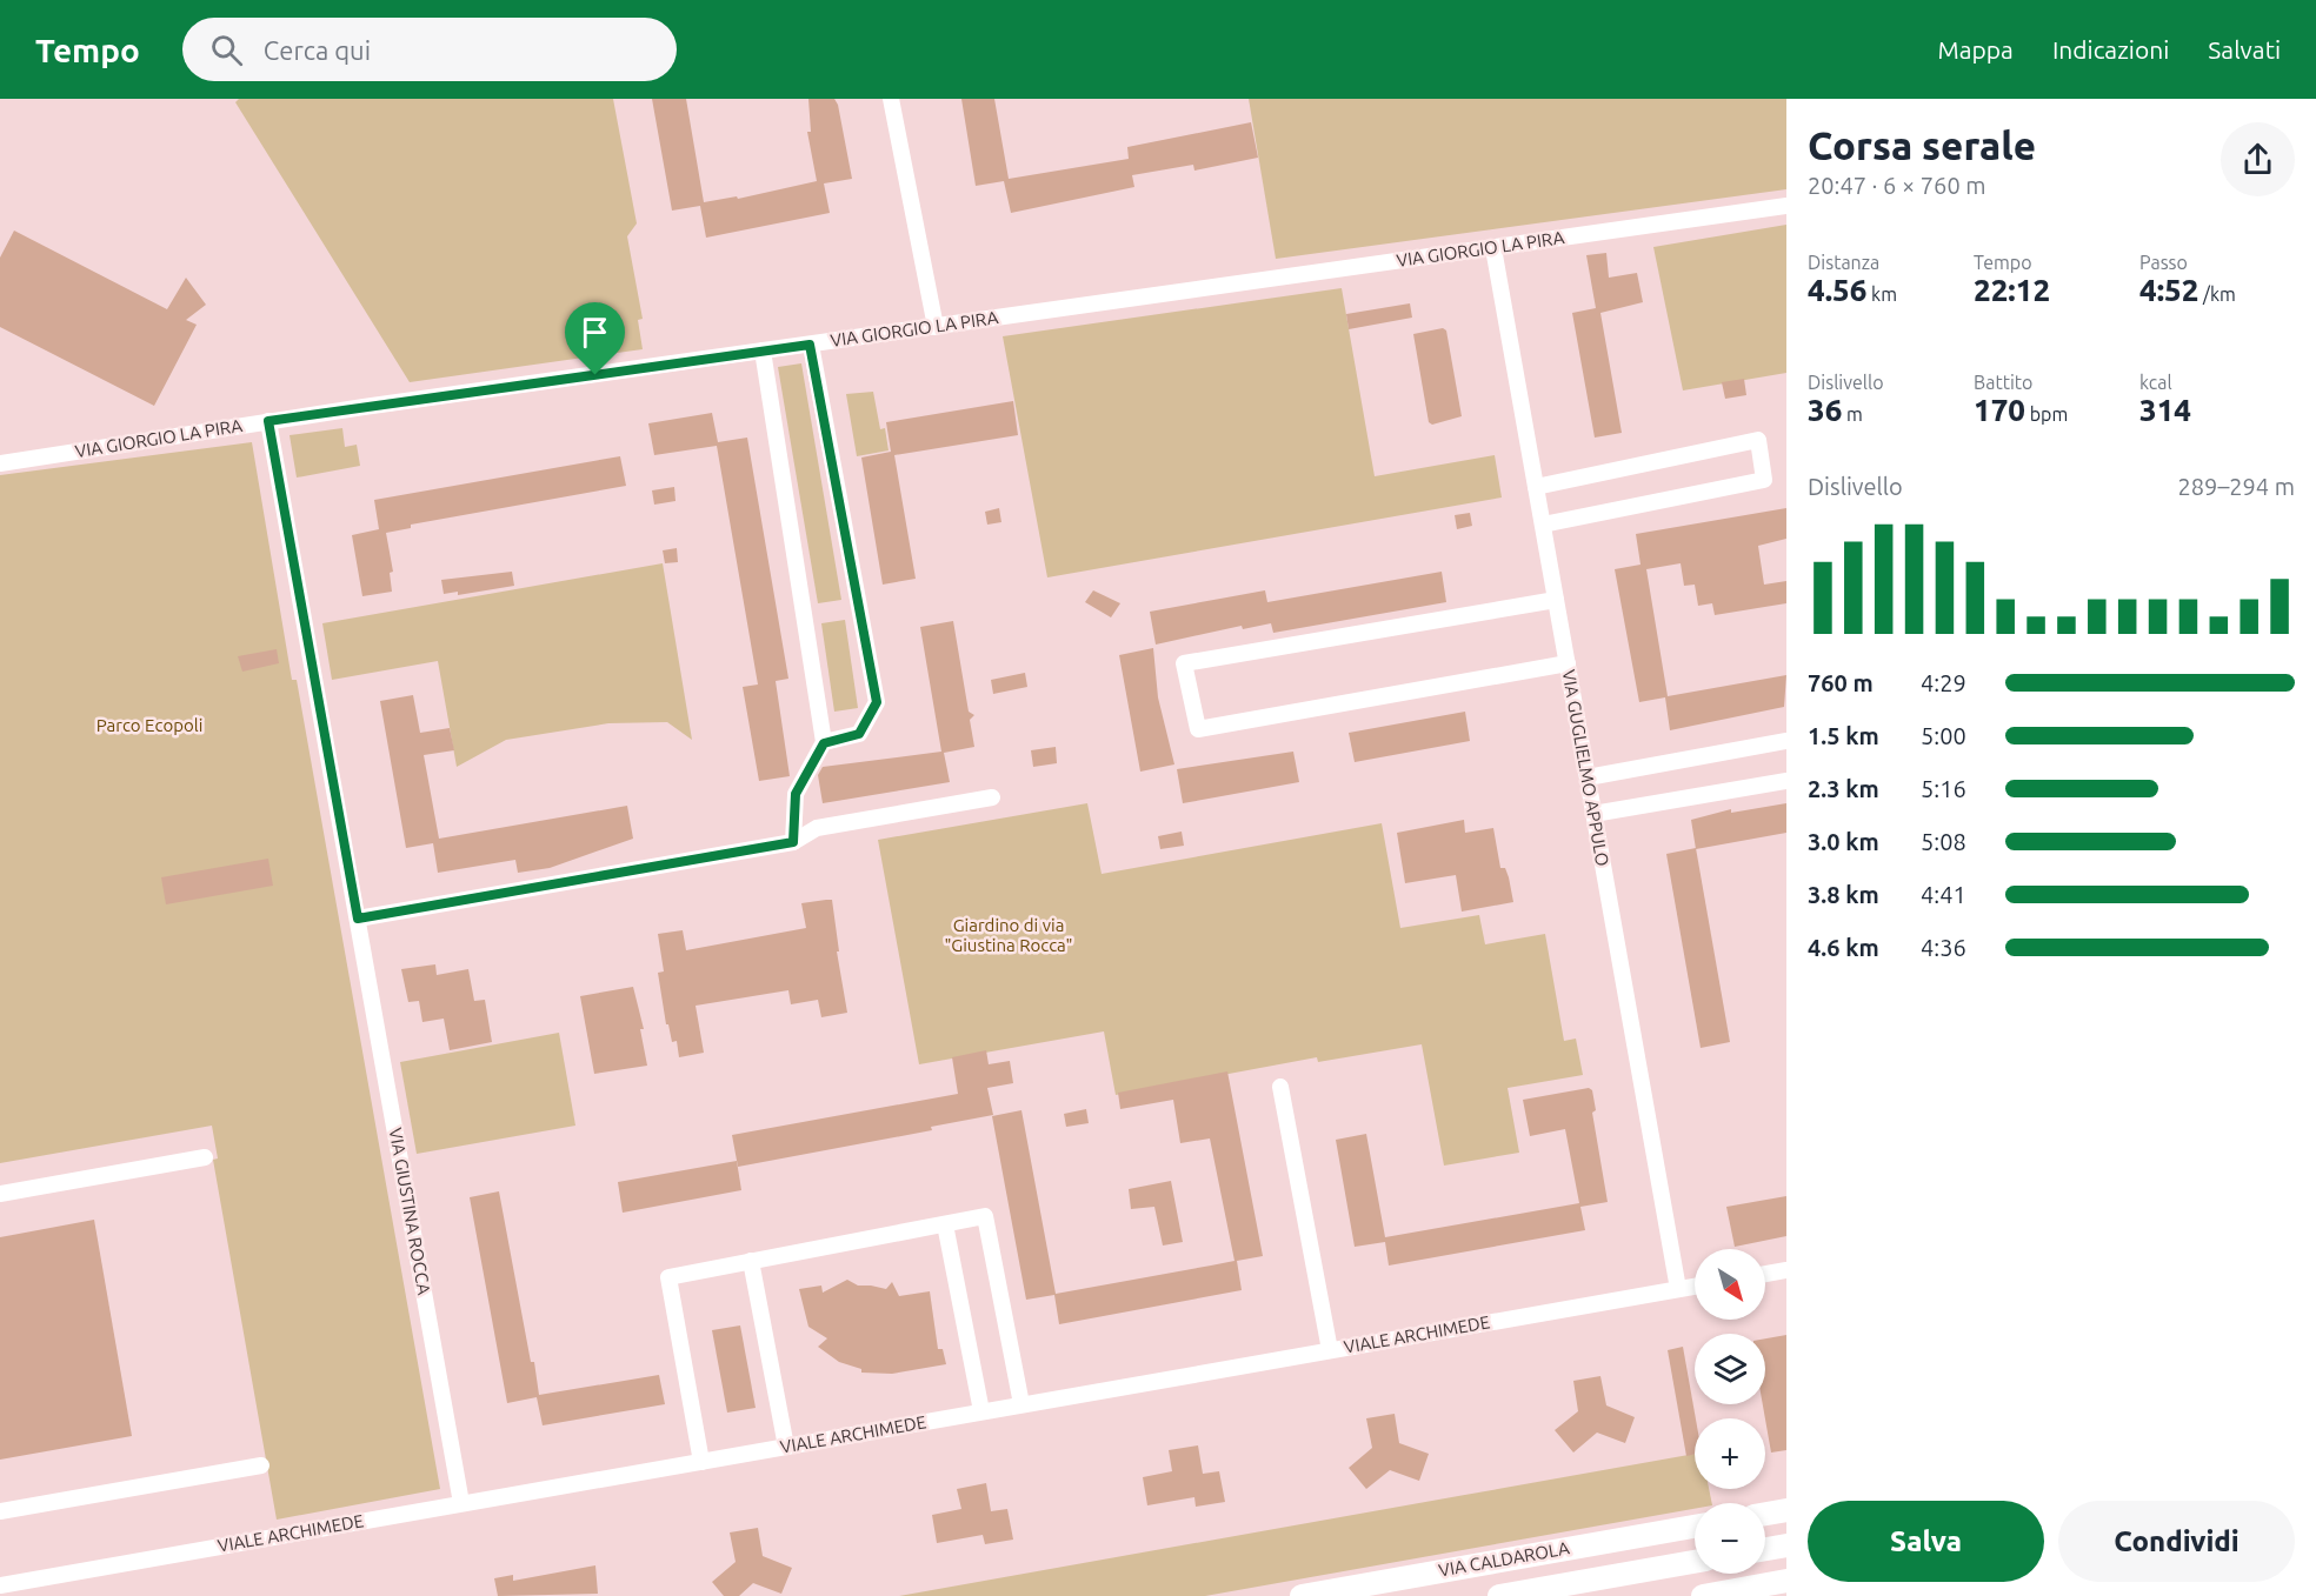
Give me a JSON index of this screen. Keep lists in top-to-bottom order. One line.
{"streets":{"street":["VIA GIORGIO LA PIRA","VIA GUGLIELMO APPULO","VIA GIUSTINA ROCCA","VIALE ARCHIMEDE","VIA CALDAROLA"]},"crossings":[["VIA GIORGIO LA PIRA","VIA GUGLIELMO APPULO"],["VIA GIORGIO LA PIRA","VIA GIUSTINA ROCCA"],["VIA GUGLIELMO APPULO","VIALE ARCHIMEDE"],["VIA GIUSTINA ROCCA","VIALE ARCHIMEDE"]],"parks":["Parco Ecopoli","Giardino di via \"Giustina Rocca\""],"north":"bottom right","page":{"header":"Tempo","search":"Cerca qui","nav":["Mappa","Indicazioni","Salvati"],"heading":["Corsa serale","20:47 · 6 × 760 m"],"stats":[["Distanza","4.56 km"],["Tempo","22:12"],["Passo","4:52 /km"],["Dislivello","36 m"],["Battito","170 bpm"],["kcal","314"]],"chart":["Dislivello","289–294 m"],"list":[{"name":"760 m","note":"4:29"},{"name":"1.5 km","note":"5:00"},{"name":"2.3 km","note":"5:16"},{"name":"3.0 km","note":"5:08"},{"name":"3.8 km","note":"4:41"},{"name":"4.6 km","note":"4:36"}],"map_buttons":["+","−"],"buttons":["Salva","Condividi"]}}
